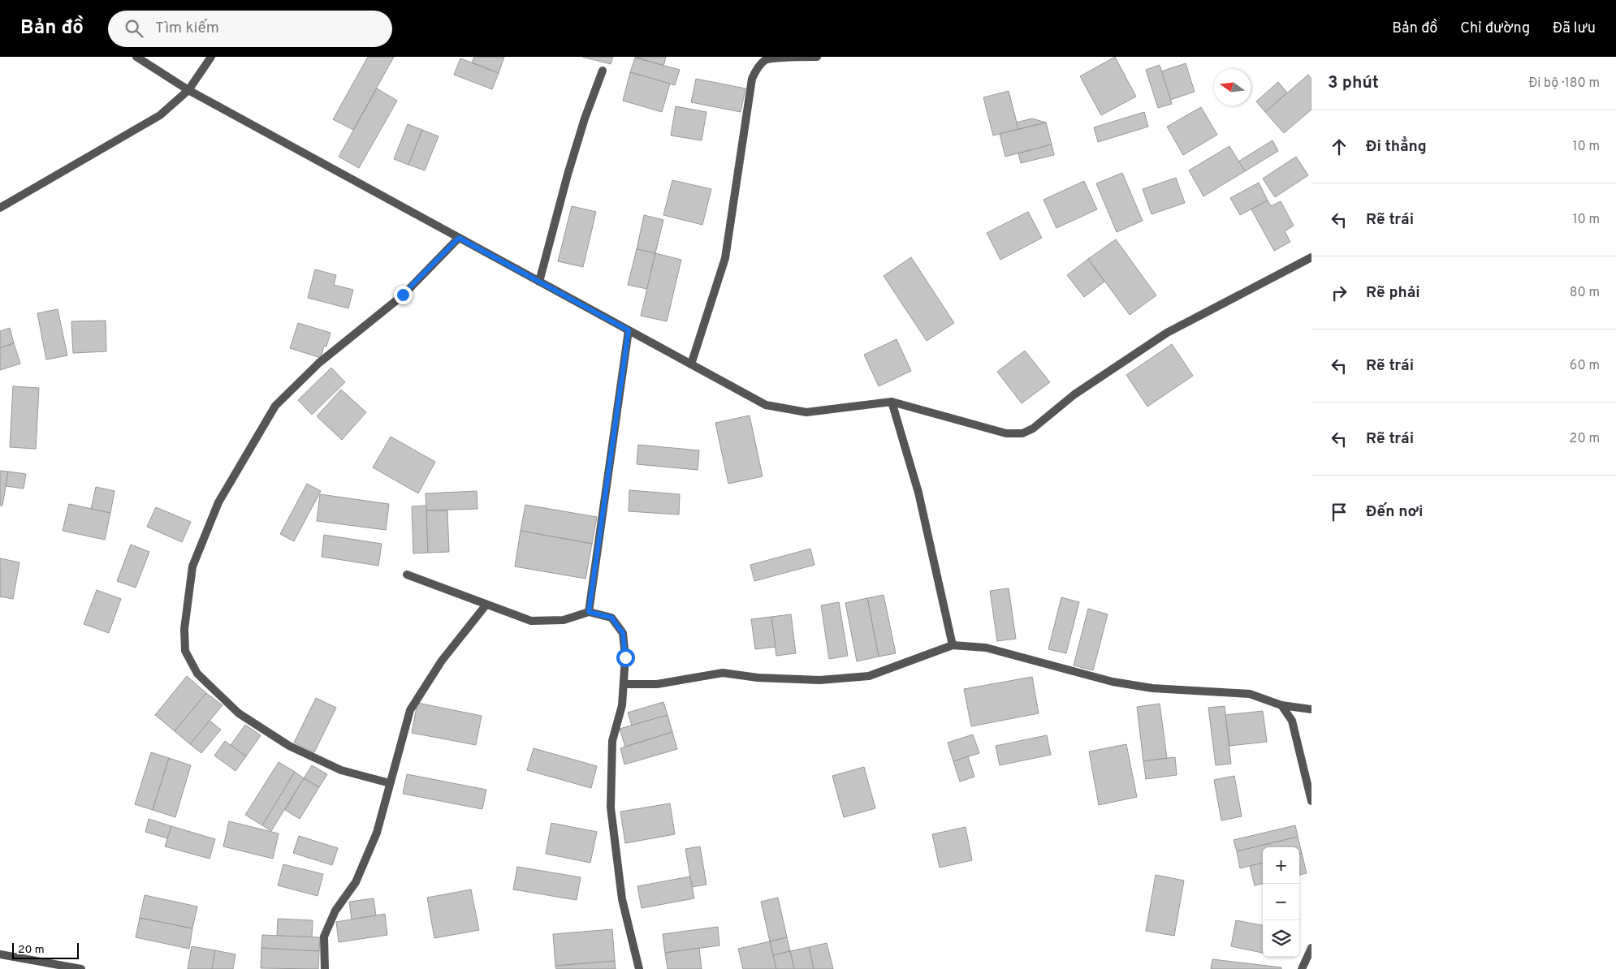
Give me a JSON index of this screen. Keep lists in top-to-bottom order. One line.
{"scale_bar":"20 m","north":"left","page":{"header":"Bản đồ","search":"Tìm kiếm","nav":["Bản đồ","Chỉ đường","Đã lưu"],"heading":["3 phút","Đi bộ · 180 m"],"list":[["Đi thẳng","10 m"],["Rẽ trái","10 m"],["Rẽ phải","80 m"],["Rẽ trái","60 m"],["Rẽ trái","20 m"],"Đến nơi"],"map_buttons":["+","−"],"scale":"20 m"}}
